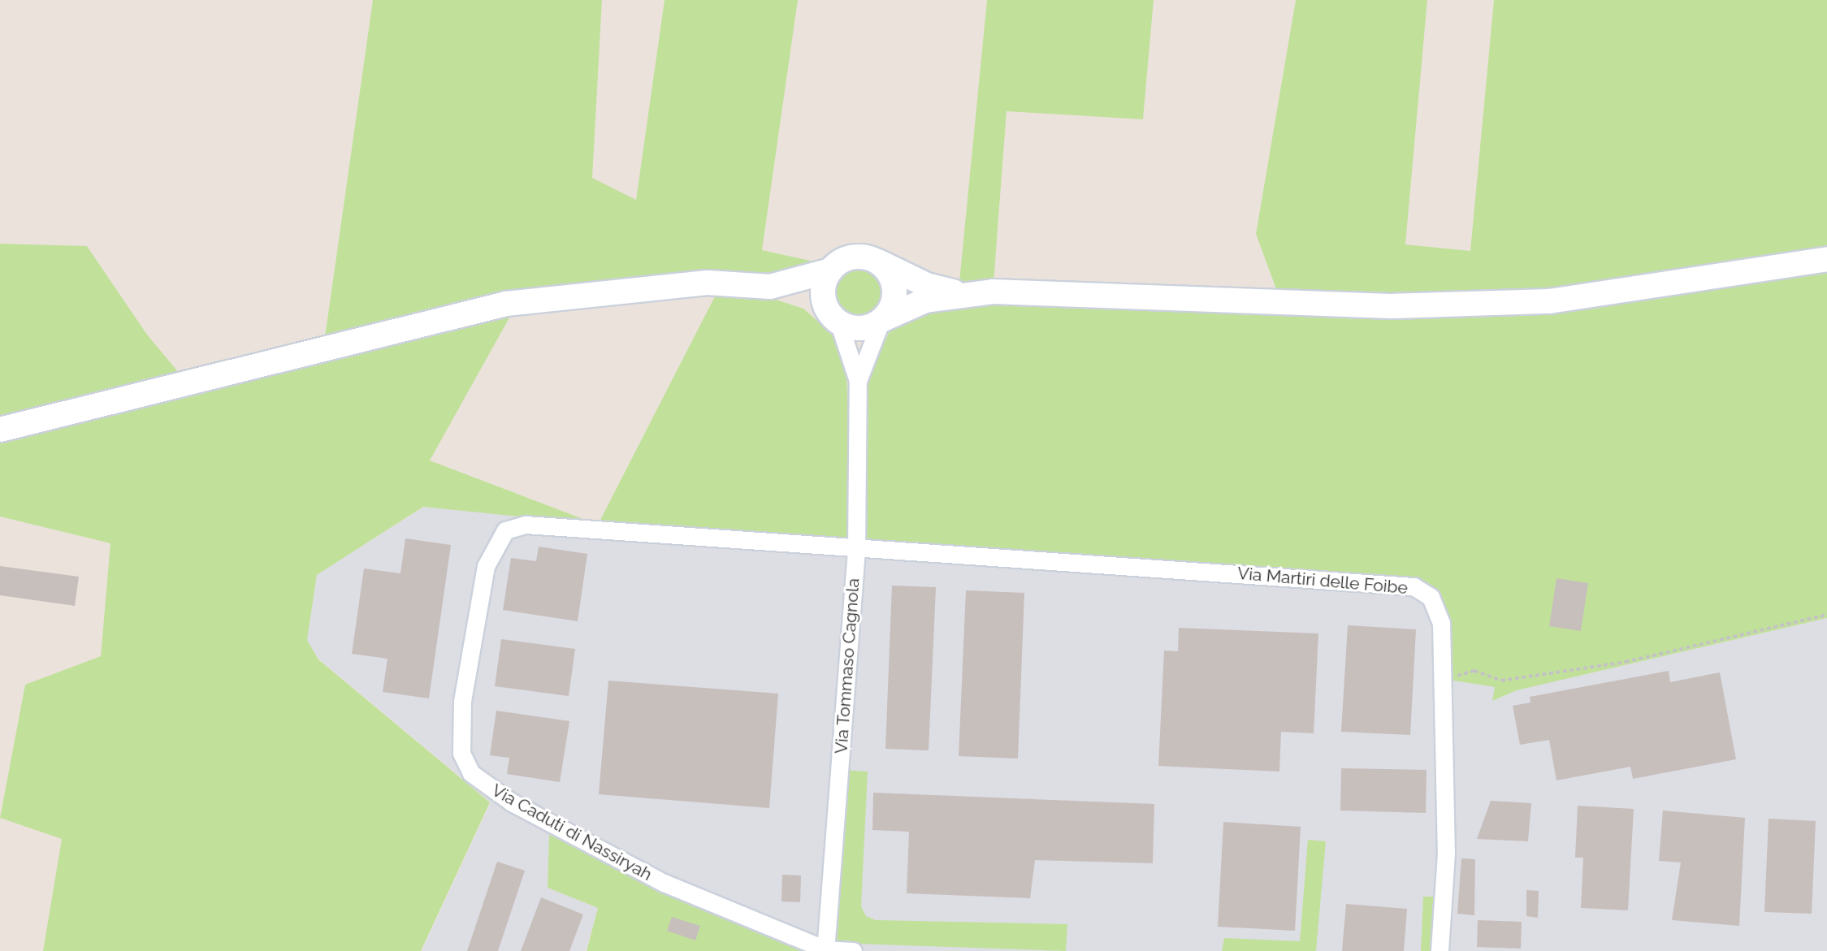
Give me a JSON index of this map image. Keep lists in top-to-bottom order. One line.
{"streets":{"street":["Via Martiri delle Foibe","Via Tommaso Cagnola","Via Caduti di Nassiryah"]},"crossings":[["Via Martiri delle Foibe","Via Tommaso Cagnola"],["Via Martiri delle Foibe","Via Caduti di Nassiryah"],["Via Tommaso Cagnola","Via Caduti di Nassiryah"]]}
